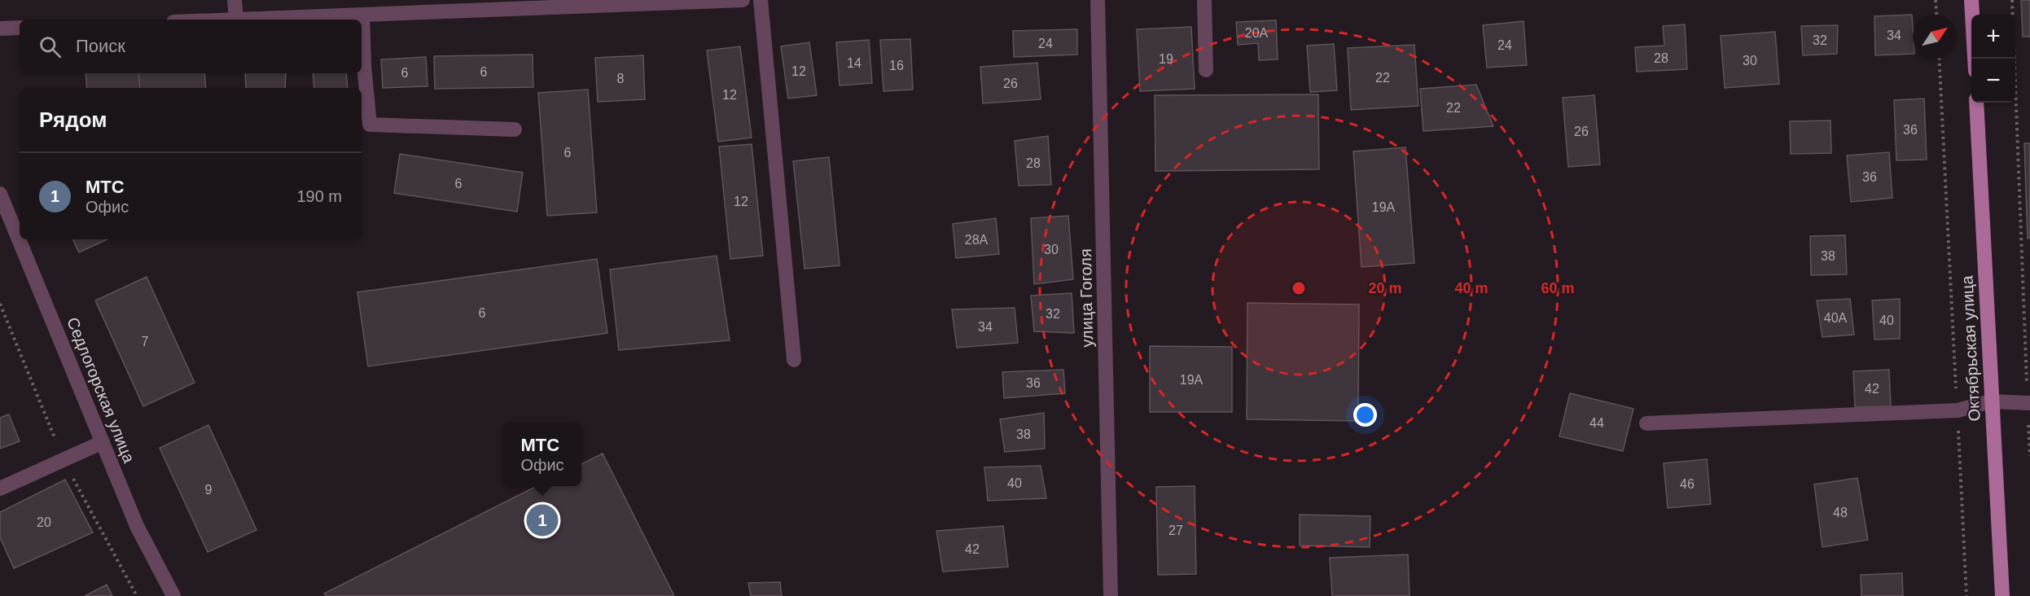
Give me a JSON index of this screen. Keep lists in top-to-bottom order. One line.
{"streets":{"main road":["Октябрьская улица"],"street":["улица Гоголя","Седлогорская улица"]},"house_numbers":["20А","34","32","24","24","28","19","30","14","16","12","6","6","22","8","26","12","22","36","26","6","28","36","6","12","19А","28А","30","38","6","32","40А","40","34","7","19А","36","42","44","38","40","46","9","48","20","27","42"],"north":"top right","page":{"map_buttons":["+","−"],"search":"Поиск","heading":"Рядом","list":[{"mark":"1","name":"МТС","note":"Офис","value":"190 m"}],"popup":["МТС","Офис"],"pins":"1"},"rings":["20 m","40 m","60 m"]}
